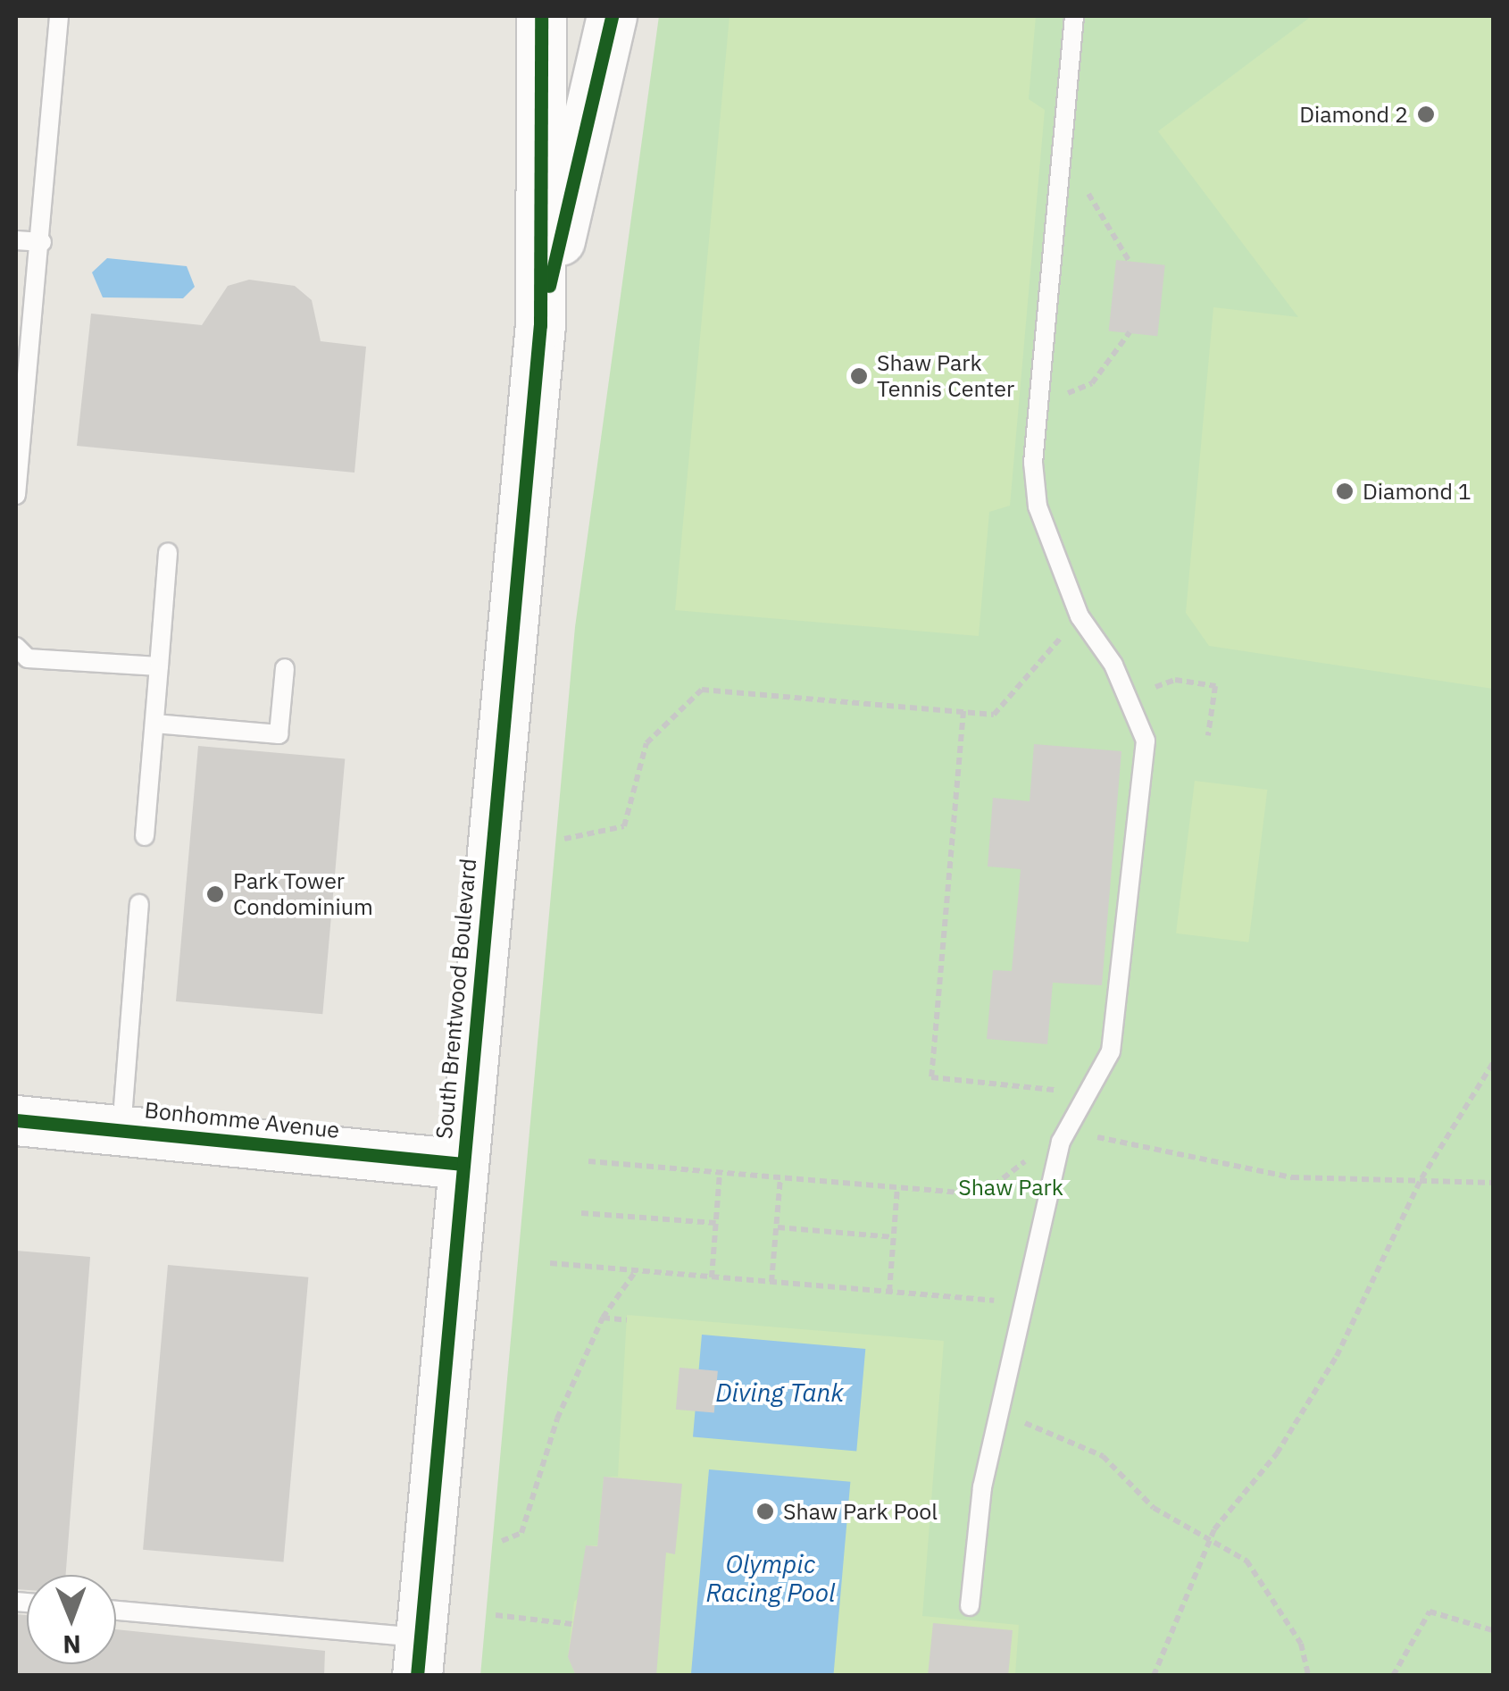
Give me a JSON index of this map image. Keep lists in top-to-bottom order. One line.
{"streets":{"main road":["South Brentwood Boulevard","Bonhomme Avenue"]},"crossings":[["South Brentwood Boulevard","Bonhomme Avenue"]],"water":["Diving Tank","Olympic Racing Pool"],"parks":["Shaw Park"],"places":["Diamond 2","Shaw Park Tennis Center","Diamond 1","Park Tower Condominium","Shaw Park Pool"],"north":"bottom"}
